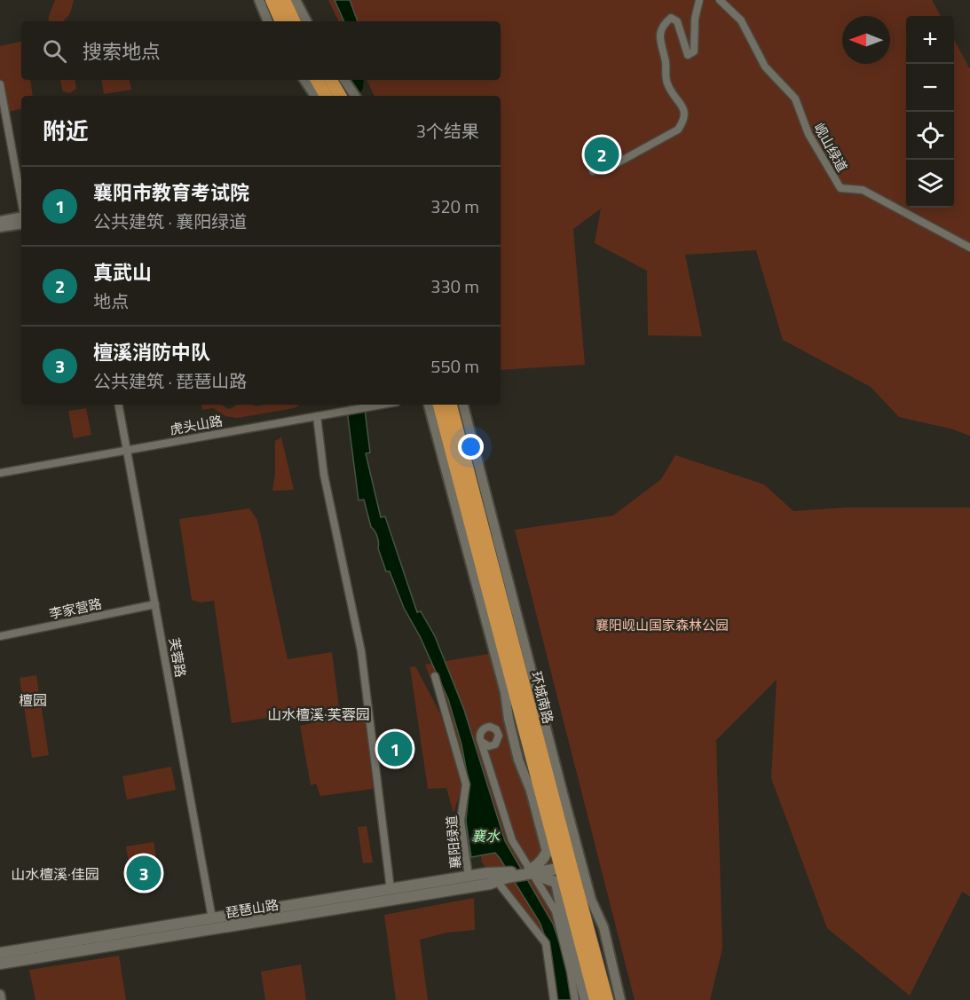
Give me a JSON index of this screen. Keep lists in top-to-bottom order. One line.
{"streets":{"highway":["环城南路"],"main road":["琵琶山路"],"street":["岘山绿道","虎头山路","李家营路","芙蓉路","襄阳绿道"]},"crossings":[["虎头山路","芙蓉路"],["李家营路","芙蓉路"],["芙蓉路","琵琶山路"],["襄阳绿道","琵琶山路"]],"districts":["檀园","山水檀溪·芙蓉园","山水檀溪·佳园"],"water":["襄水"],"parks":["襄阳岘山国家森林公园"],"north":"left","page":{"map_buttons":["+","−"],"search":"搜索地点","heading":["附近","3个结果"],"pins":["2","1","3"],"list":[{"mark":"1","name":"襄阳市教育考试院","note":"公共建筑 · 襄阳绿道","value":"320 m"},{"mark":"2","name":"真武山","note":"地点","value":"330 m"},{"mark":"3","name":"檀溪消防中队","note":"公共建筑 · 琵琶山路","value":"550 m"}]}}
